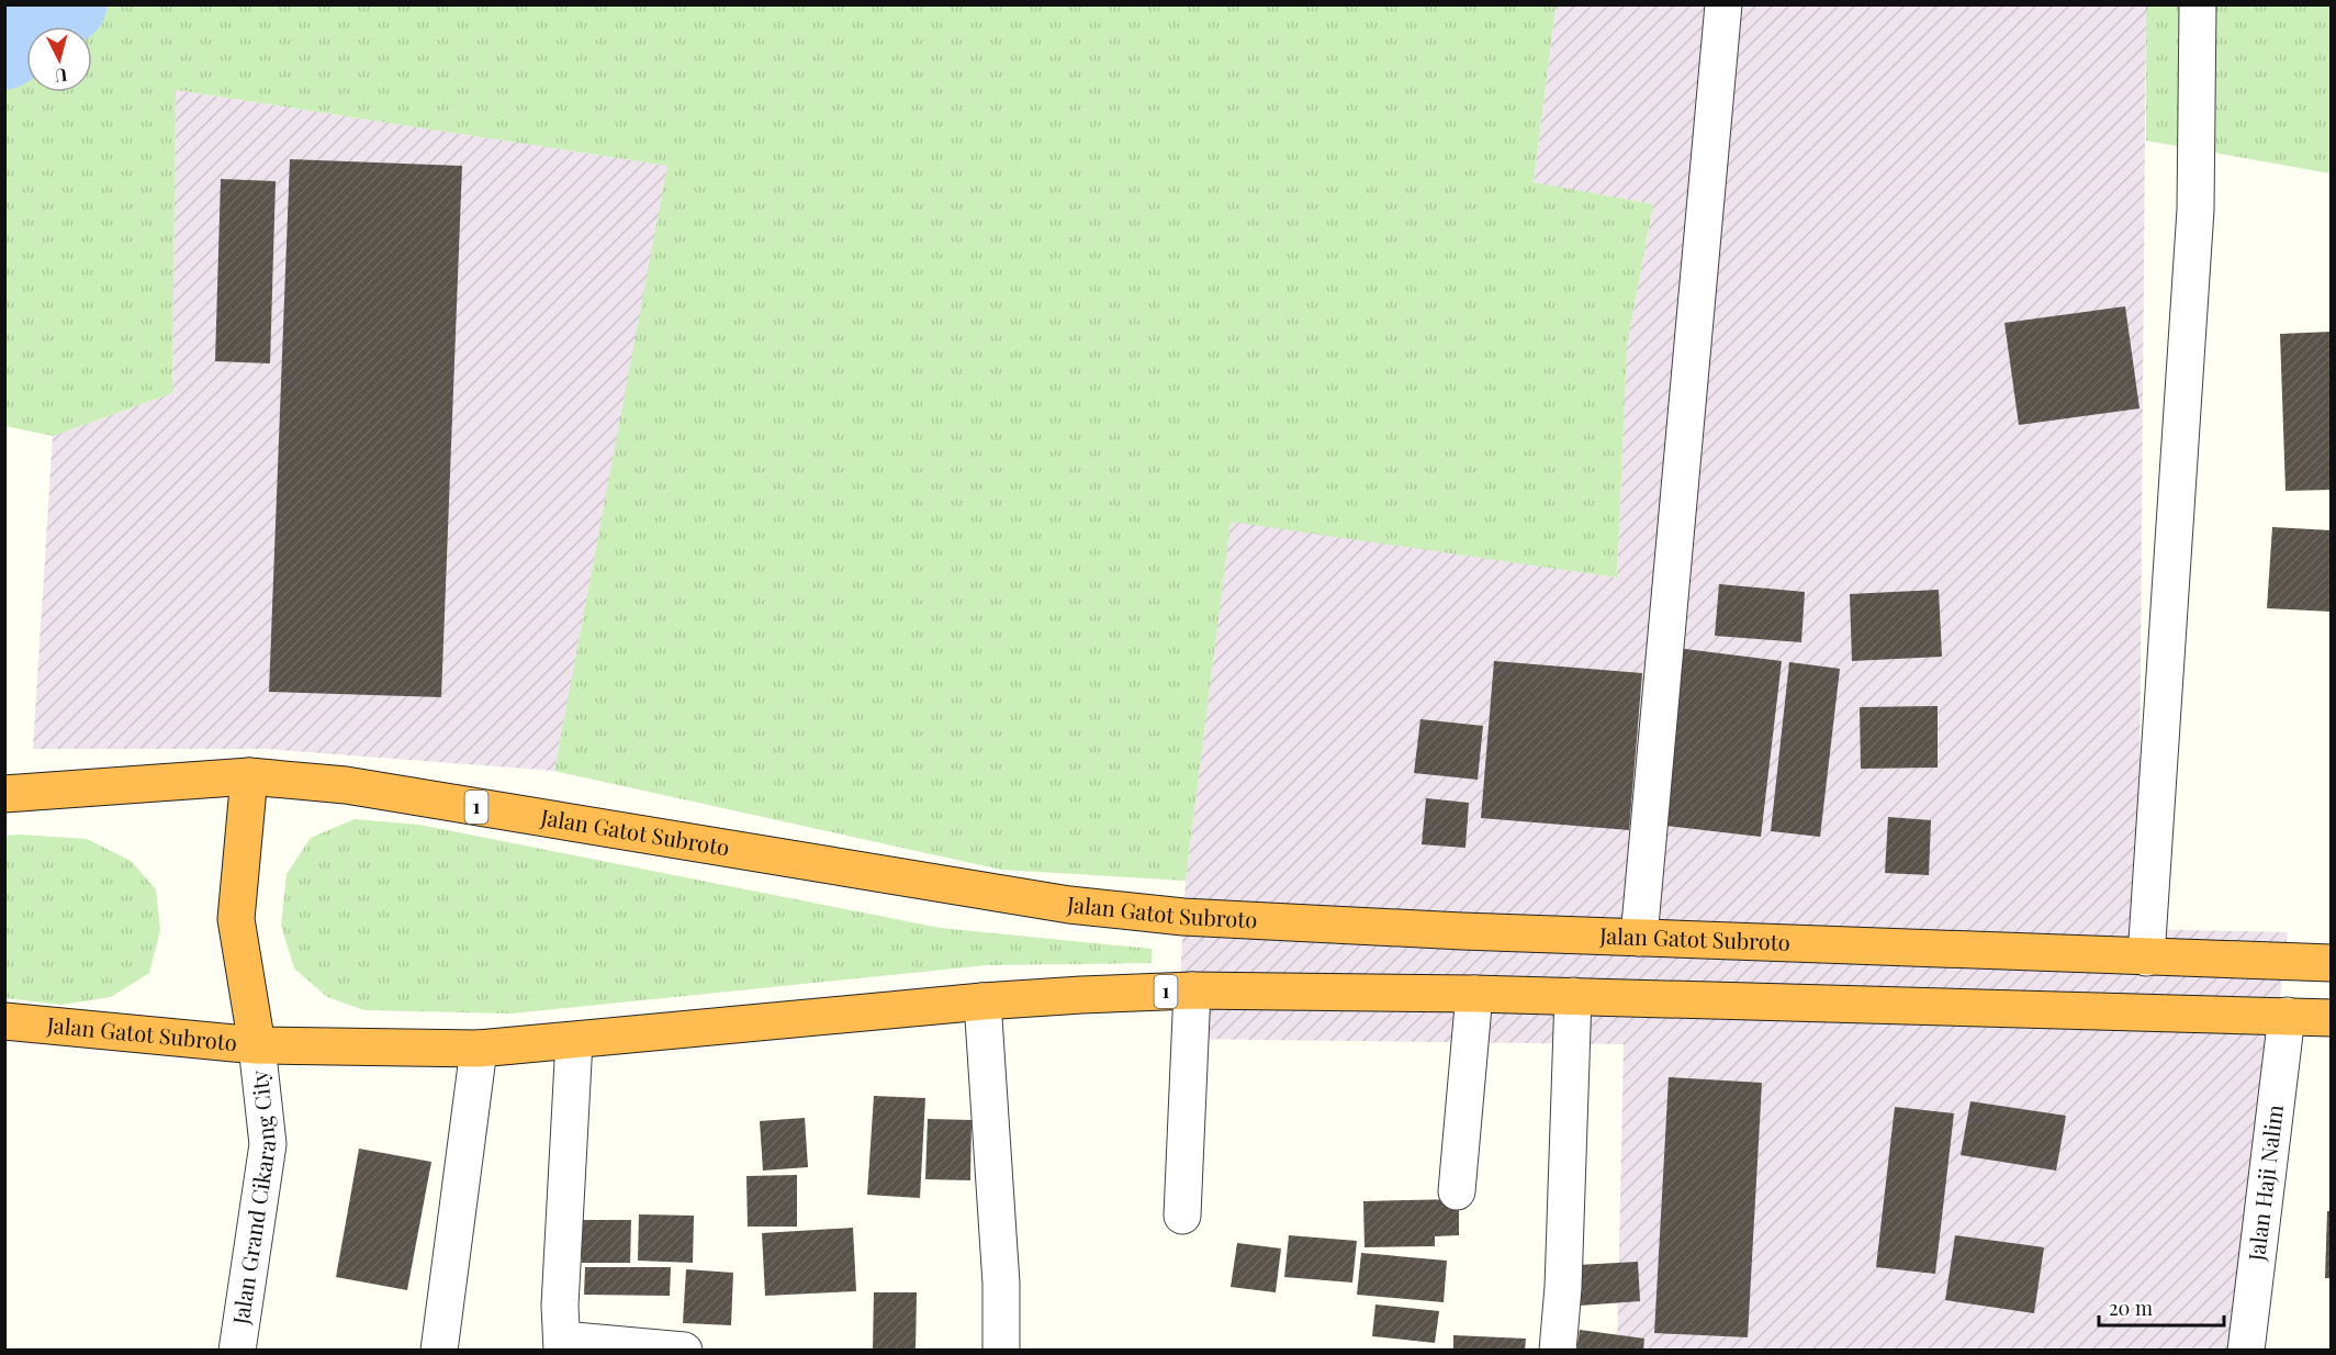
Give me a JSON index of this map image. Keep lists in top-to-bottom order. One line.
{"streets":{"highway":["1","Jalan Gatot Subroto"],"street":["Jalan Haji Nalim","Jalan Grand Cikarang City"]},"crossings":[["Jalan Gatot Subroto","Jalan Haji Nalim"],["Jalan Gatot Subroto","Jalan Grand Cikarang City"]],"scale_bar":"20 m","north":"bottom"}
